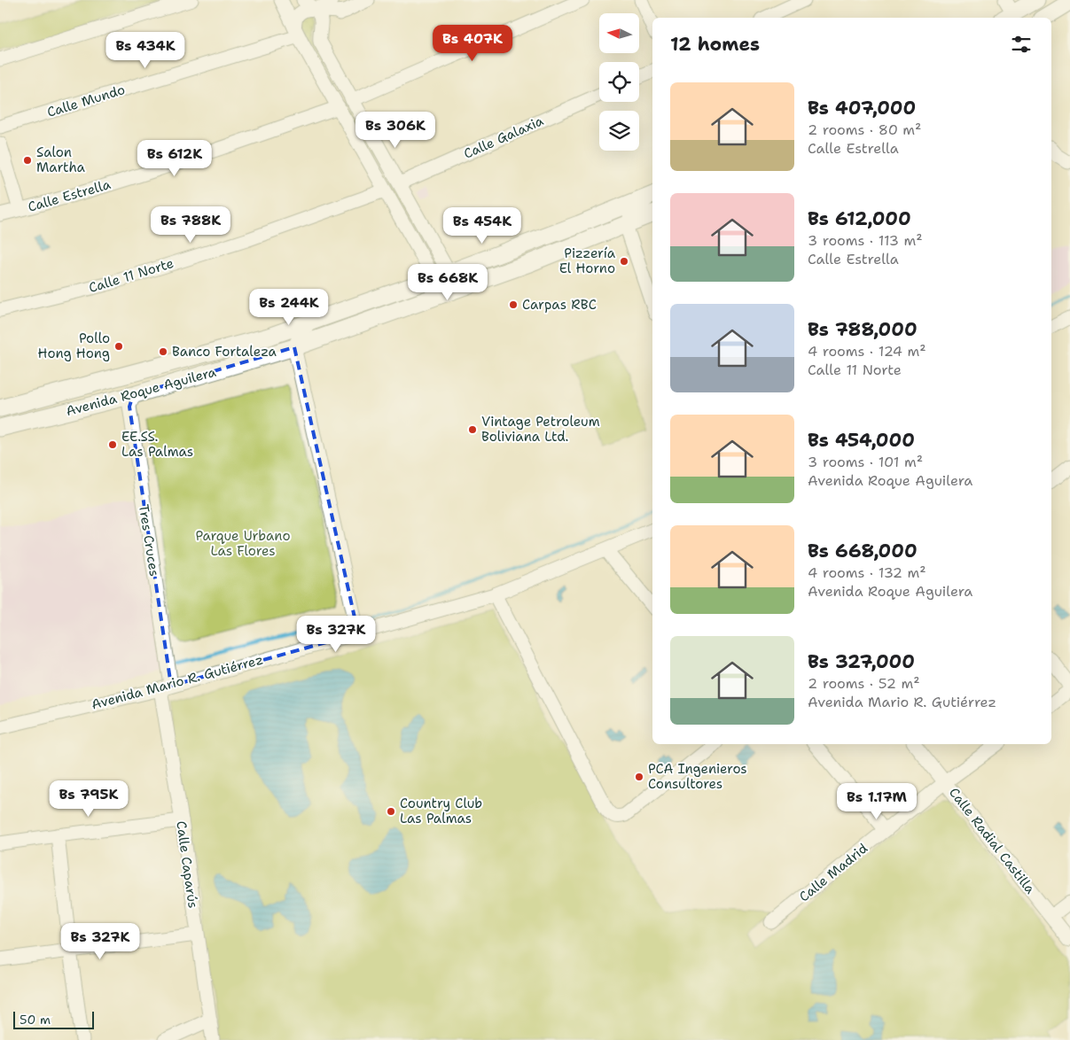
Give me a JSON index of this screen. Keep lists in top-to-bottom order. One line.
{"streets":{"main road":["Avenida Roque Aguilera"],"street":["Calle Mundo","Calle Galaxia","Calle Estrella","Calle 11 Norte","Tres Cruces","Avenida Mario R. Gutiérrez","Calle Radial Castilla","Calle Caparús","Calle Madrid"]},"crossings":[["Avenida Roque Aguilera","Tres Cruces"],["Tres Cruces","Avenida Mario R. Gutiérrez"],["Tres Cruces","Calle Caparús"],["Avenida Mario R. Gutiérrez","Calle Caparús"],["Calle Radial Castilla","Calle Madrid"]],"parks":["Parque Urbano Las Flores"],"places":["Salon Martha","Pizzería El Horno","Carpas RBC","Pollo Hong Hong","Banco Fortaleza","Vintage Petroleum Boliviana Ltd.","EE.SS. Las Palmas","PCA Ingenieros Consultores","Country Club Las Palmas"],"scale_bar":"50 m","north":"left","page":{"heading":"12 homes","price":["Bs 407K","Bs 434K","Bs 306K","Bs 612K","Bs 788K","Bs 454K","Bs 668K","Bs 244K","Bs 327K","Bs 795K","Bs 1.17M","Bs 327K"],"list":[{"name":"Bs 407,000","note":"2 rooms · 80 m² · Calle Estrella"},{"name":"Bs 612,000","note":"3 rooms · 113 m² · Calle Estrella"},{"name":"Bs 788,000","note":"4 rooms · 124 m² · Calle 11 Norte"},{"name":"Bs 454,000","note":"3 rooms · 101 m² · Avenida Roque Aguilera"},{"name":"Bs 668,000","note":"4 rooms · 132 m² · Avenida Roque Aguilera"},{"name":"Bs 327,000","note":"2 rooms · 52 m² · Avenida Mario R. Gutiérrez"}],"scale":"50 m"}}
